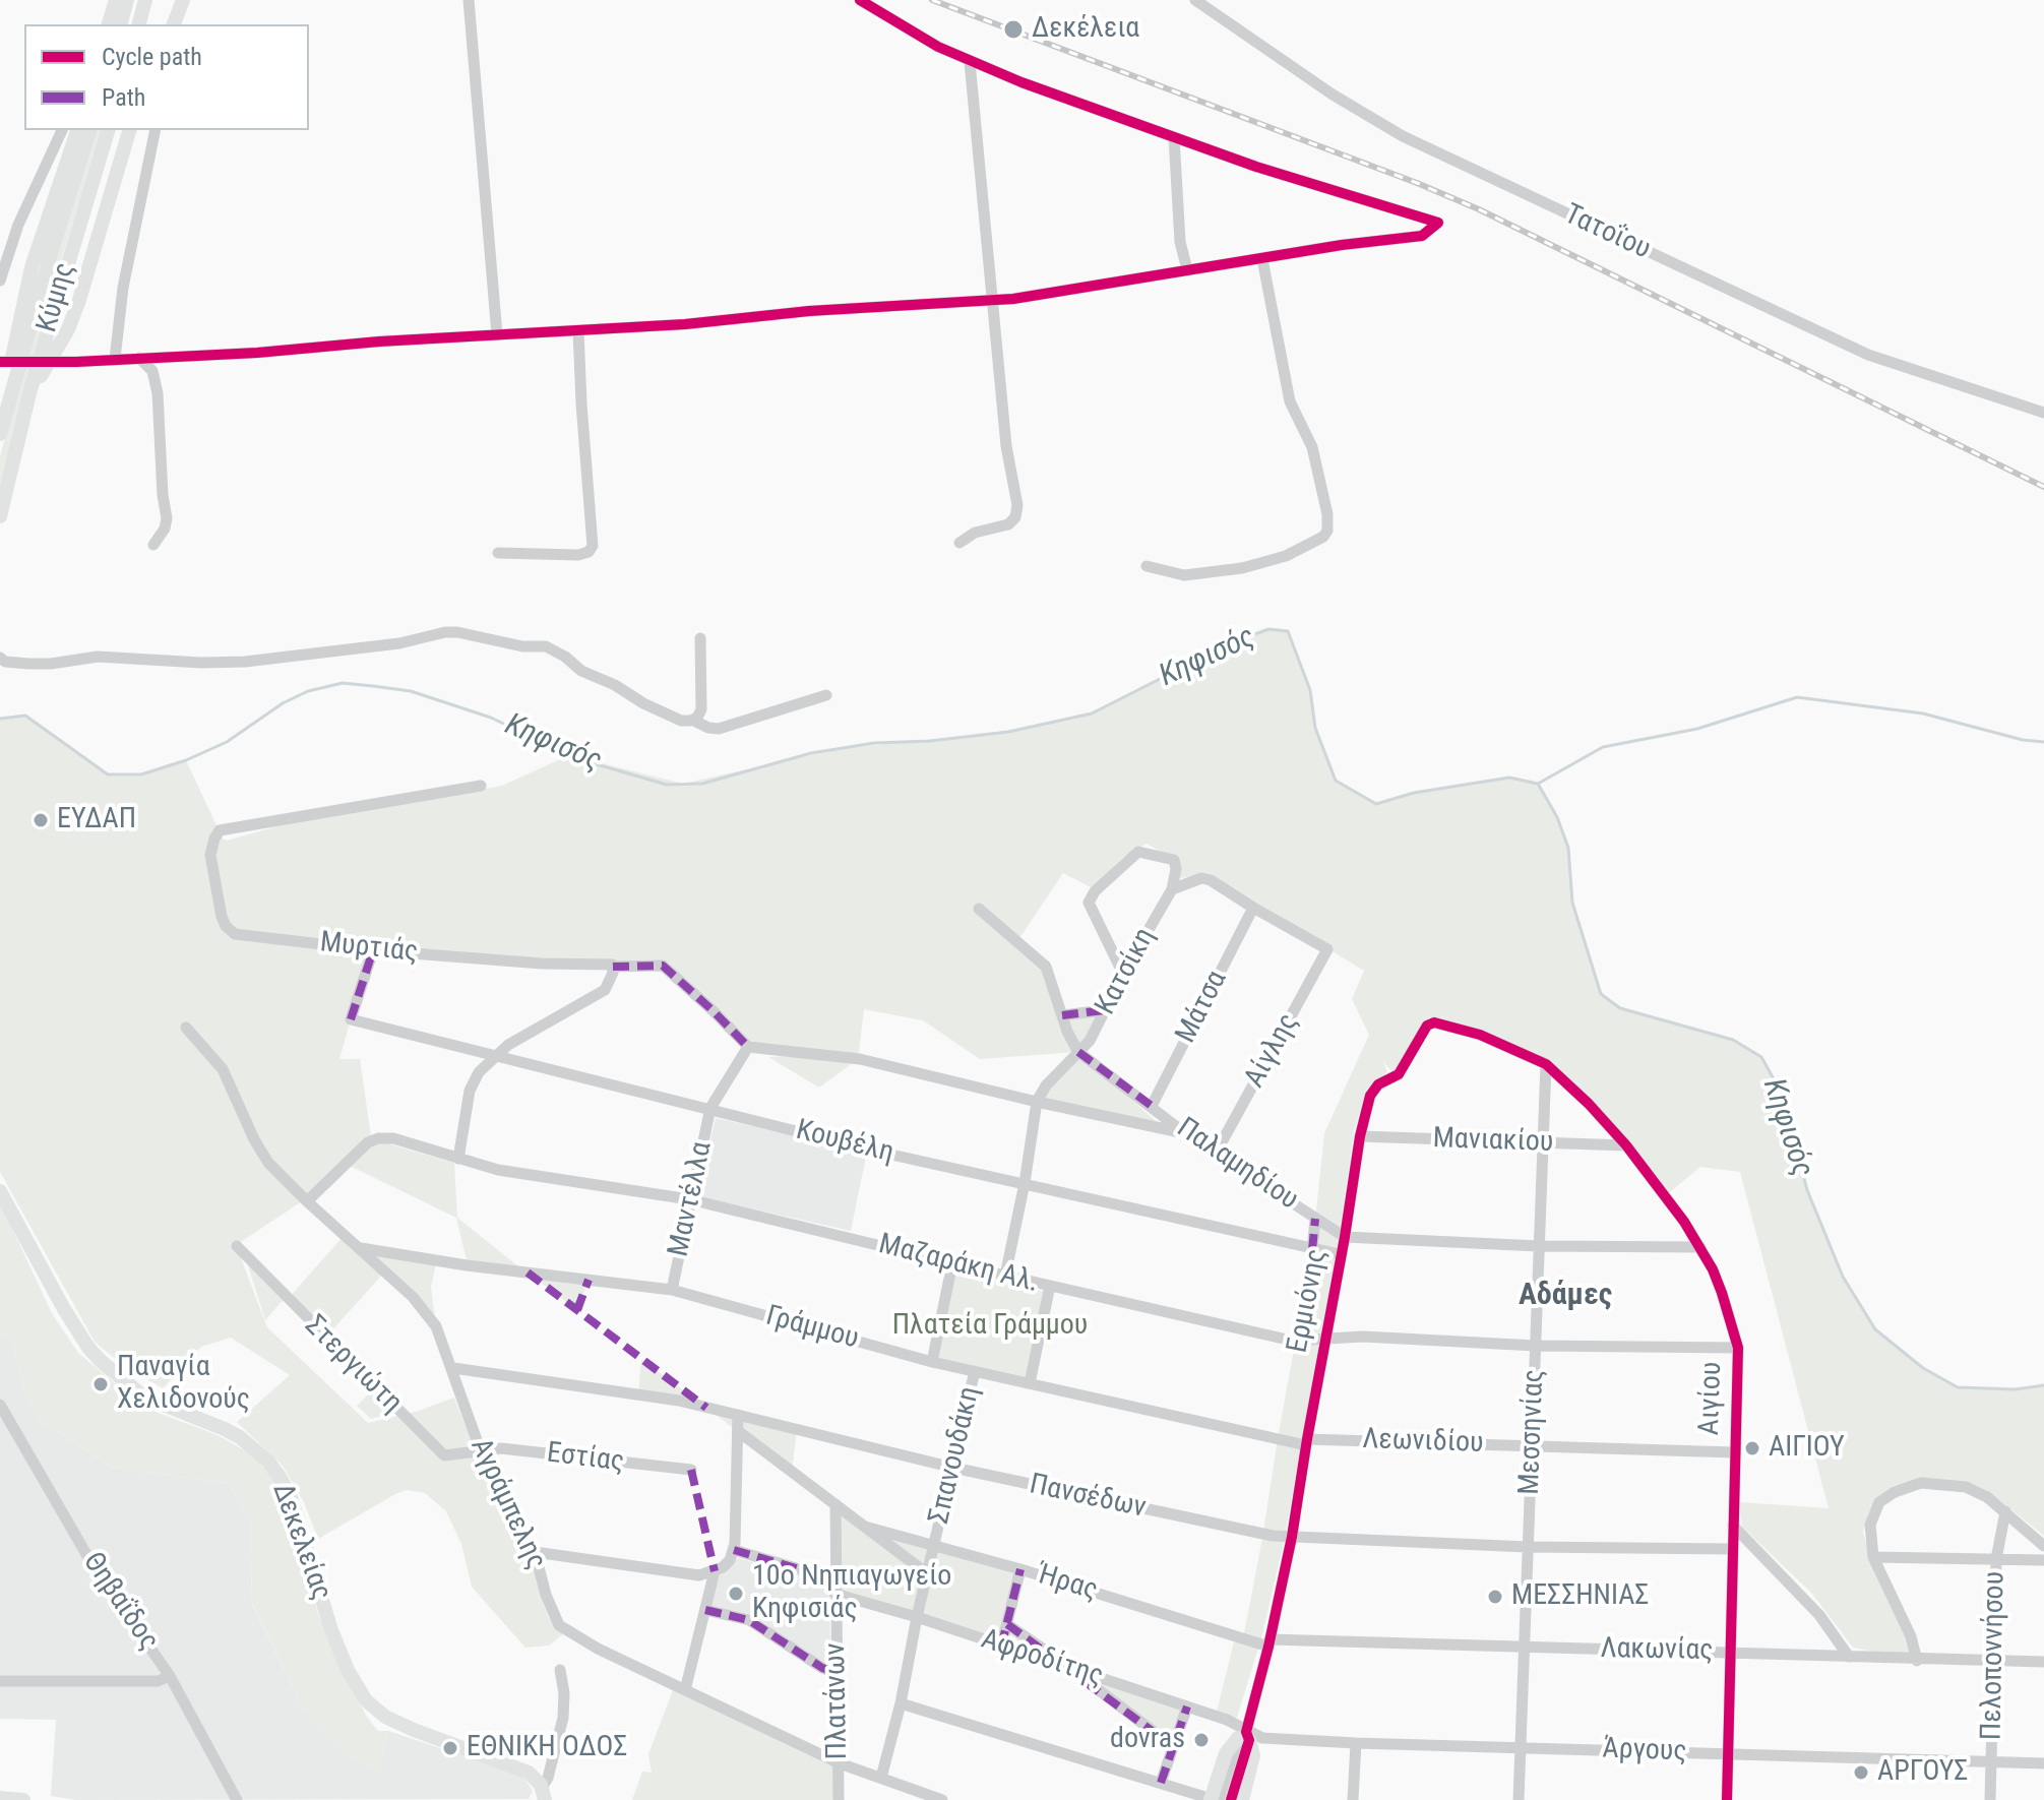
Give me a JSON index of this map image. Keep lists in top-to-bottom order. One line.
{"streets":{"main road":["Κύμης","Δεκελείας"],"street":["Τατοΐου","Μυρτιάς","Κατσίκη","Μάτσα","Αίγλης","Μανιακίου","Κουβέλη","Παλαμηδίου","Μαντέλλα","Μαζαράκη Αλ.","Ερμιόνης","Γράμμου","Στεργιώτη","Αιγίου","Μεσσηνίας","Λεωνιδίου","Σπανουδάκη","Εστίας","Πανσέδων","Αγράμπελης","Ήρας","Θηβαΐδος","Λακωνίας","Πελοποννήσου","Αφροδίτης","Πλατάνων","Άργους"]},"crossings":[["Μυρτιάς","Κουβέλη"],["Μυρτιάς","Μαντέλλα"],["Κατσίκη","Παλαμηδίου"],["Μάτσα","Αίγλης"],["Μάτσα","Παλαμηδίου"],["Αίγλης","Παλαμηδίου"],["Μανιακίου","Ερμιόνης"],["Μανιακίου","Αιγίου"],["Μανιακίου","Μεσσηνίας"],["Κουβέλη","Μαντέλλα"],["Κουβέλη","Ερμιόνης"],["Παλαμηδίου","Ερμιόνης"],["Παλαμηδίου","Αιγίου"],["Παλαμηδίου","Μεσσηνίας"],["Μαντέλλα","Μαζαράκη Αλ."],["Μαντέλλα","Γράμμου"],["Μαζαράκη Αλ.","Ερμιόνης"],["Μαζαράκη Αλ.","Αιγίου"],["Μαζαράκη Αλ.","Μεσσηνίας"],["Μαζαράκη Αλ.","Αγράμπελης"],["Ερμιόνης","Γράμμου"],["Ερμιόνης","Αιγίου"],["Ερμιόνης","Μεσσηνίας"],["Ερμιόνης","Λεωνιδίου"],["Ερμιόνης","Πανσέδων"],["Ερμιόνης","Ήρας"],["Ερμιόνης","Λακωνίας"],["Ερμιόνης","Αφροδίτης"],["Ερμιόνης","Άργους"],["Γράμμου","Λεωνιδίου"],["Γράμμου","Σπανουδάκη"],["Γράμμου","Αγράμπελης"],["Στεργιώτη","Εστίας"],["Στεργιώτη","Αγράμπελης"],["Αιγίου","Μεσσηνίας"],["Αιγίου","Λεωνιδίου"],["Αιγίου","Πανσέδων"],["Αιγίου","Λακωνίας"],["Αιγίου","Άργους"],["Μεσσηνίας","Λεωνιδίου"],["Μεσσηνίας","Πανσέδων"],["Μεσσηνίας","Λακωνίας"],["Μεσσηνίας","Άργους"],["Σπανουδάκη","Πανσέδων"],["Σπανουδάκη","Αγράμπελης"],["Σπανουδάκη","Ήρας"],["Σπανουδάκη","Αφροδίτης"],["Εστίας","Αγράμπελης"],["Πανσέδων","Αγράμπελης"],["Αγράμπελης","Πλατάνων"],["Ήρας","Λακωνίας"],["Ήρας","Πλατάνων"],["Λακωνίας","Πελοποννήσου"],["Πελοποννήσου","Άργους"],["Αφροδίτης","Πλατάνων"],["Αφροδίτης","Άργους"]],"districts":["Αδάμες"],"water":["Κηφισός"],"parks":["Πλατεία Γράμμου"],"places":["Δεκέλεια","ΕΥΔΑΠ","Παναγία Χελιδονούς","ΑΙΓΙΟΥ","10ο Νηπιαγωγείο Κηφισιάς","ΜΕΣΣΗΝΙΑΣ","dovras","ΕΘΝΙΚΗ ΟΔΟΣ","ΑΡΓΟΥΣ"],"legend":["Cycle path","Path"]}
